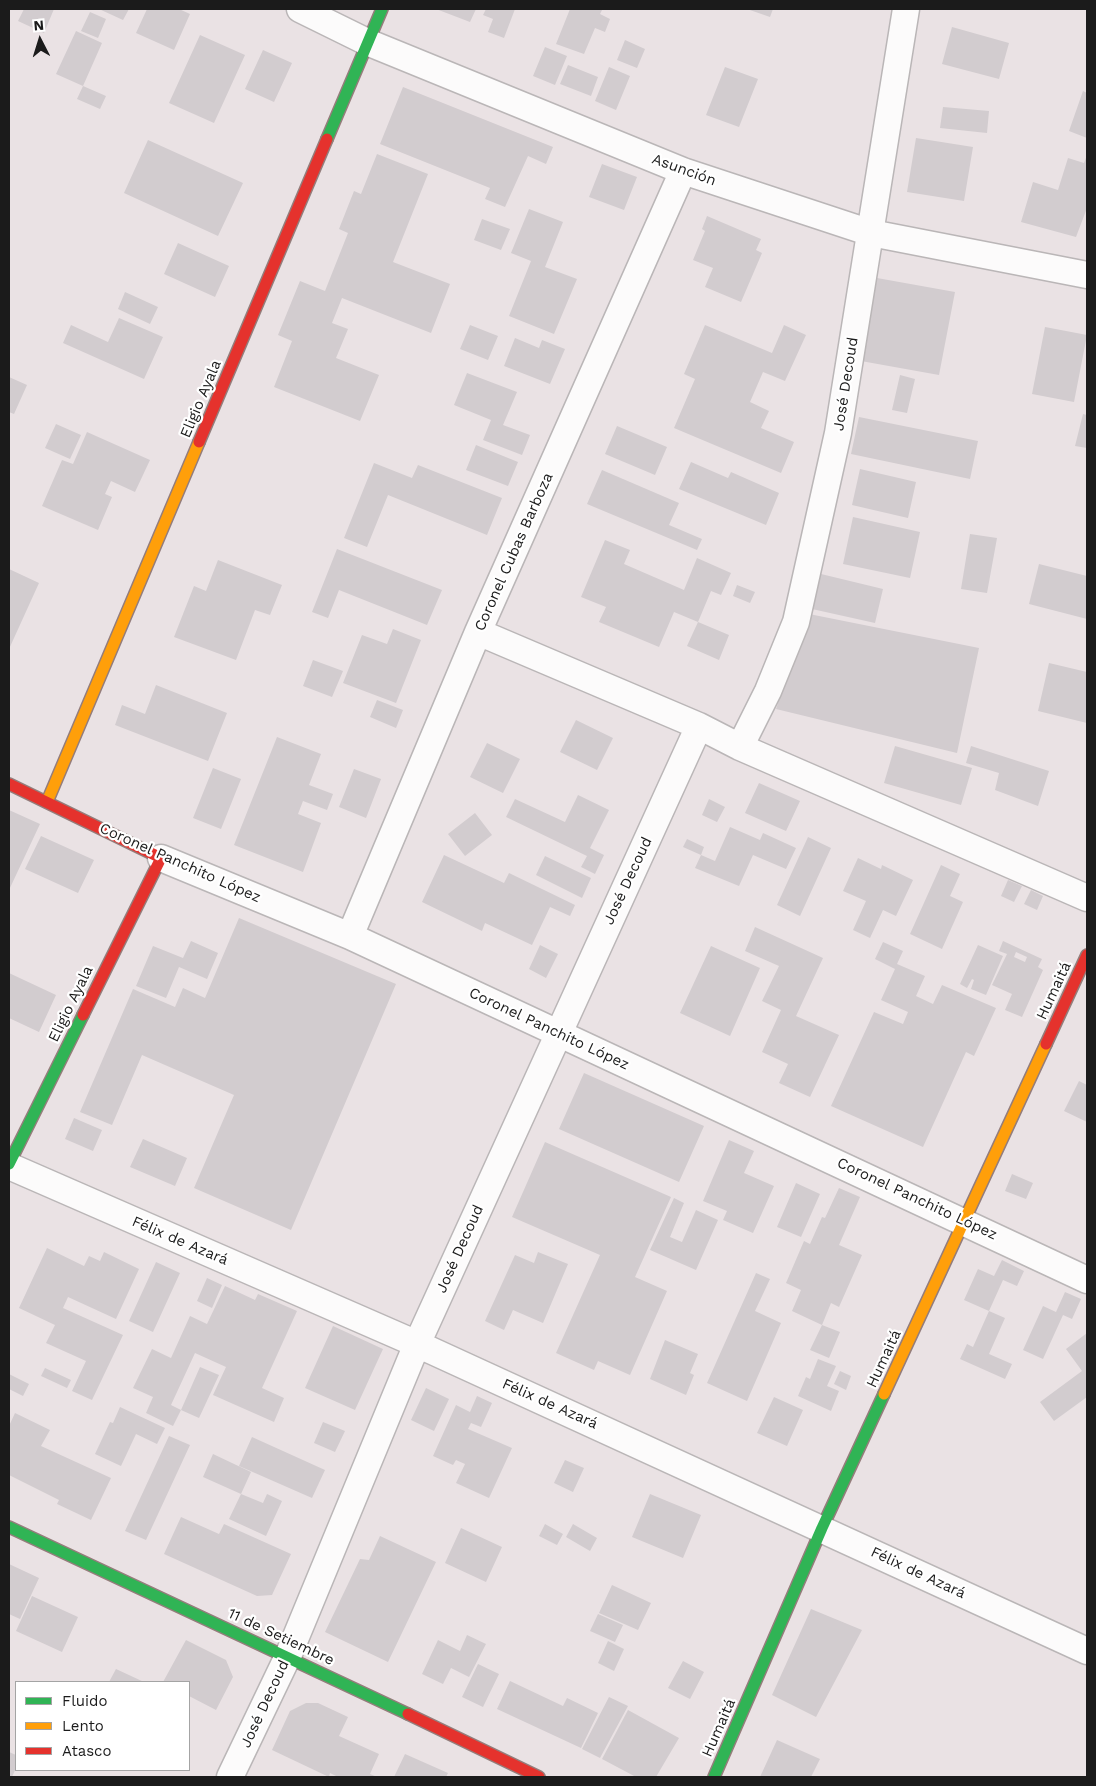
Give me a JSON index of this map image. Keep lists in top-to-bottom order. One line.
{"streets":{"street":["Asunción","José Decoud","Eligio Ayala","Coronel Cubas Barboza","Coronel Panchito López","Humaitá","Félix de Azará","11 de Setiembre"]},"crossings":[["Asunción","José Decoud"],["Asunción","Eligio Ayala"],["Asunción","Coronel Cubas Barboza"],["José Decoud","Coronel Panchito López"],["José Decoud","Félix de Azará"],["José Decoud","11 de Setiembre"],["Eligio Ayala","Coronel Panchito López"],["Eligio Ayala","Félix de Azará"],["Coronel Cubas Barboza","Coronel Panchito López"],["Coronel Panchito López","Humaitá"],["Humaitá","Félix de Azará"]],"legend":["Fluido","Lento","Atasco"],"north":"top"}
